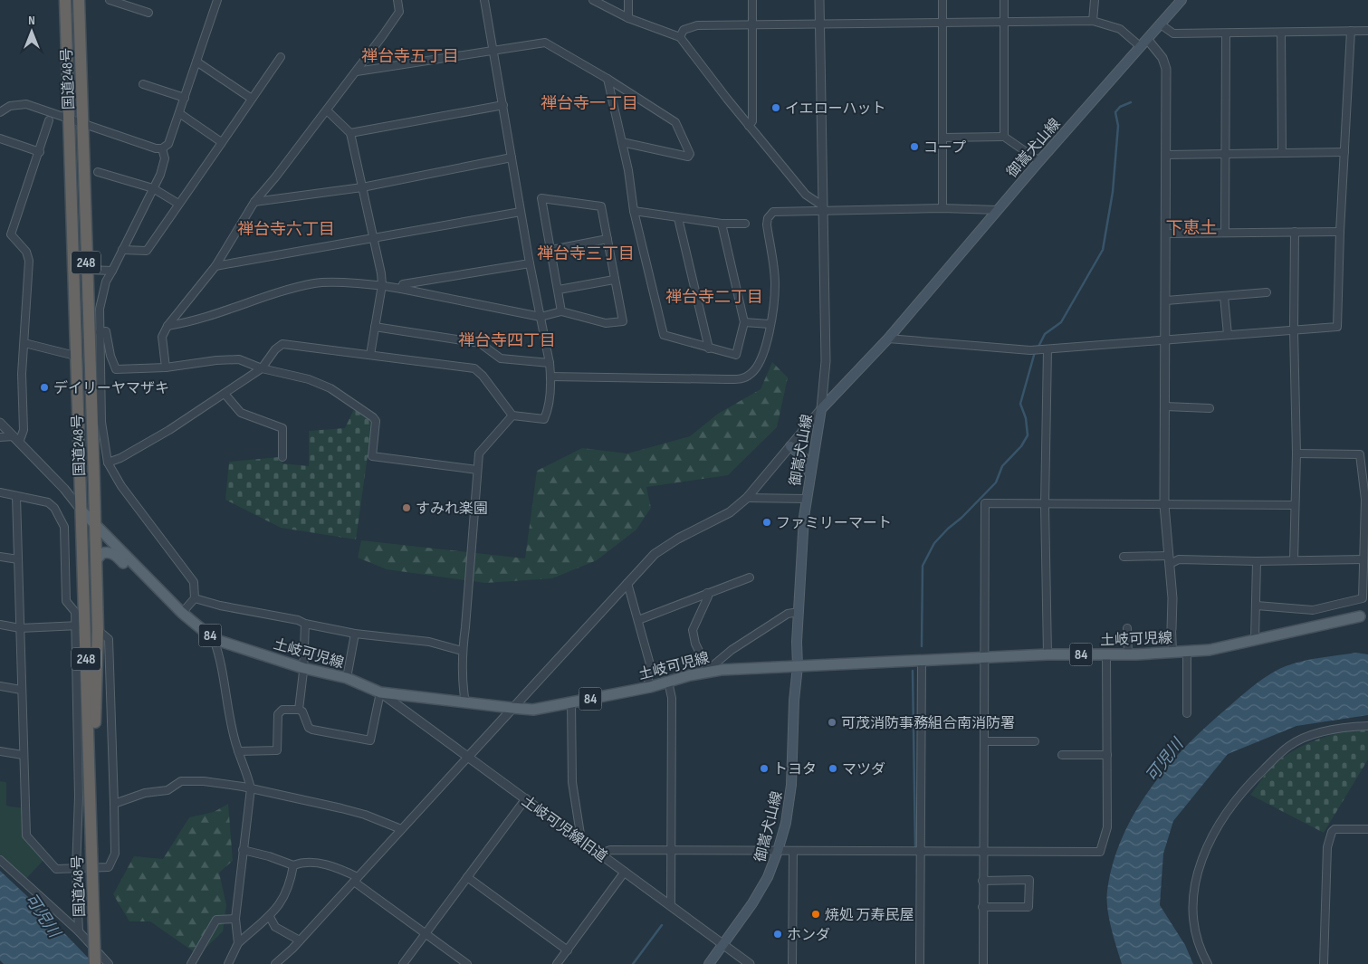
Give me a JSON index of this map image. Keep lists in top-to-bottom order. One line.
{"streets":{"highway":["国道248号","248"],"main road":["御嵩犬山線","84","土岐可児線"],"street":["土岐可児線旧道"]},"crossings":[["国道248号","土岐可児線"],["御嵩犬山線","土岐可児線"],["御嵩犬山線","土岐可児線旧道"],["土岐可児線","土岐可児線旧道"]],"districts":["禅台寺五丁目","禅台寺一丁目","下恵土","禅台寺六丁目","禅台寺三丁目","禅台寺二丁目","禅台寺四丁目"],"water":["可児川"],"places":["イエローハット","コープ","デイリーヤマザキ","すみれ楽園","ファミリーマート","可茂消防事務組合南消防署","トヨタ","マツダ","焼処 万寿民屋","ホンダ"],"north":"top"}
